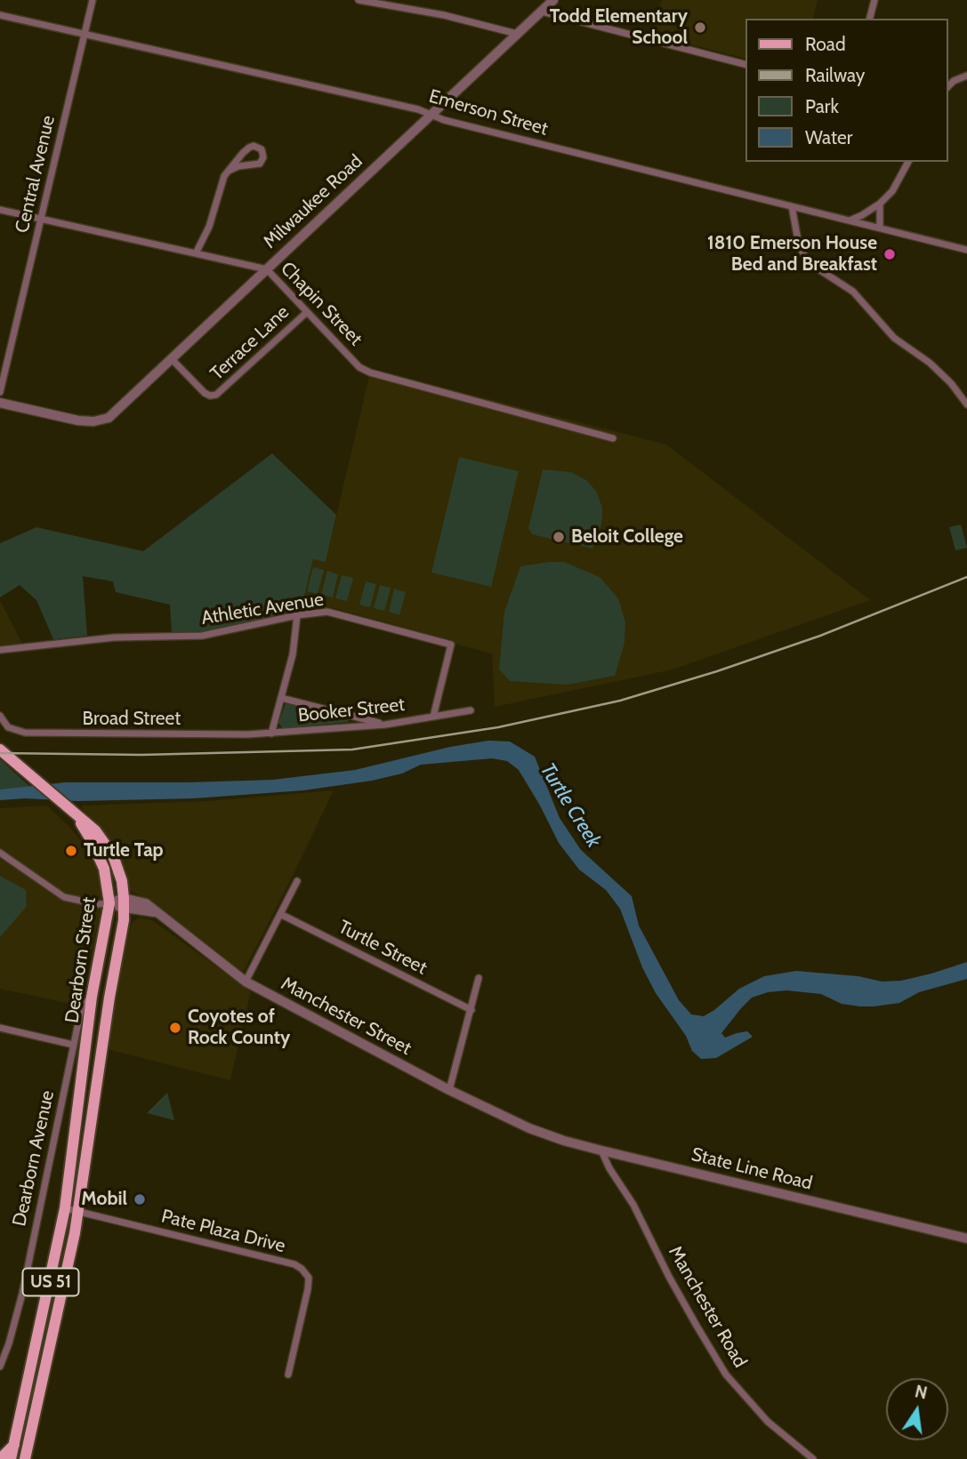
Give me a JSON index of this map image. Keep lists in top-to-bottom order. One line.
{"streets":{"main road":["Dearborn Street","US 51"],"street":["Emerson Street","Central Avenue","Milwaukee Road","Chapin Street","Terrace Lane","Athletic Avenue","Booker Street","Broad Street","Turtle Street","Manchester Street","Dearborn Avenue","State Line Road","Pate Plaza Drive","Manchester Road"]},"crossings":[["Emerson Street","Central Avenue"],["Emerson Street","Milwaukee Road"],["Central Avenue","Chapin Street"],["Milwaukee Road","Chapin Street"],["Milwaukee Road","Terrace Lane"],["Chapin Street","Terrace Lane"],["Athletic Avenue","Booker Street"],["Booker Street","Broad Street"],["Dearborn Street","Manchester Street"],["Dearborn Street","Dearborn Avenue"],["Dearborn Street","Pate Plaza Drive"],["Dearborn Street","US 51"],["Manchester Street","State Line Road"],["State Line Road","Manchester Road"],["Pate Plaza Drive","US 51"]],"water":["Turtle Creek"],"places":["Todd Elementary School","1810 Emerson House Bed and Breakfast","Beloit College","Turtle Tap","Coyotes of Rock County","Mobil"],"legend":["Road","Railway","Park","Water"],"north":"top"}
